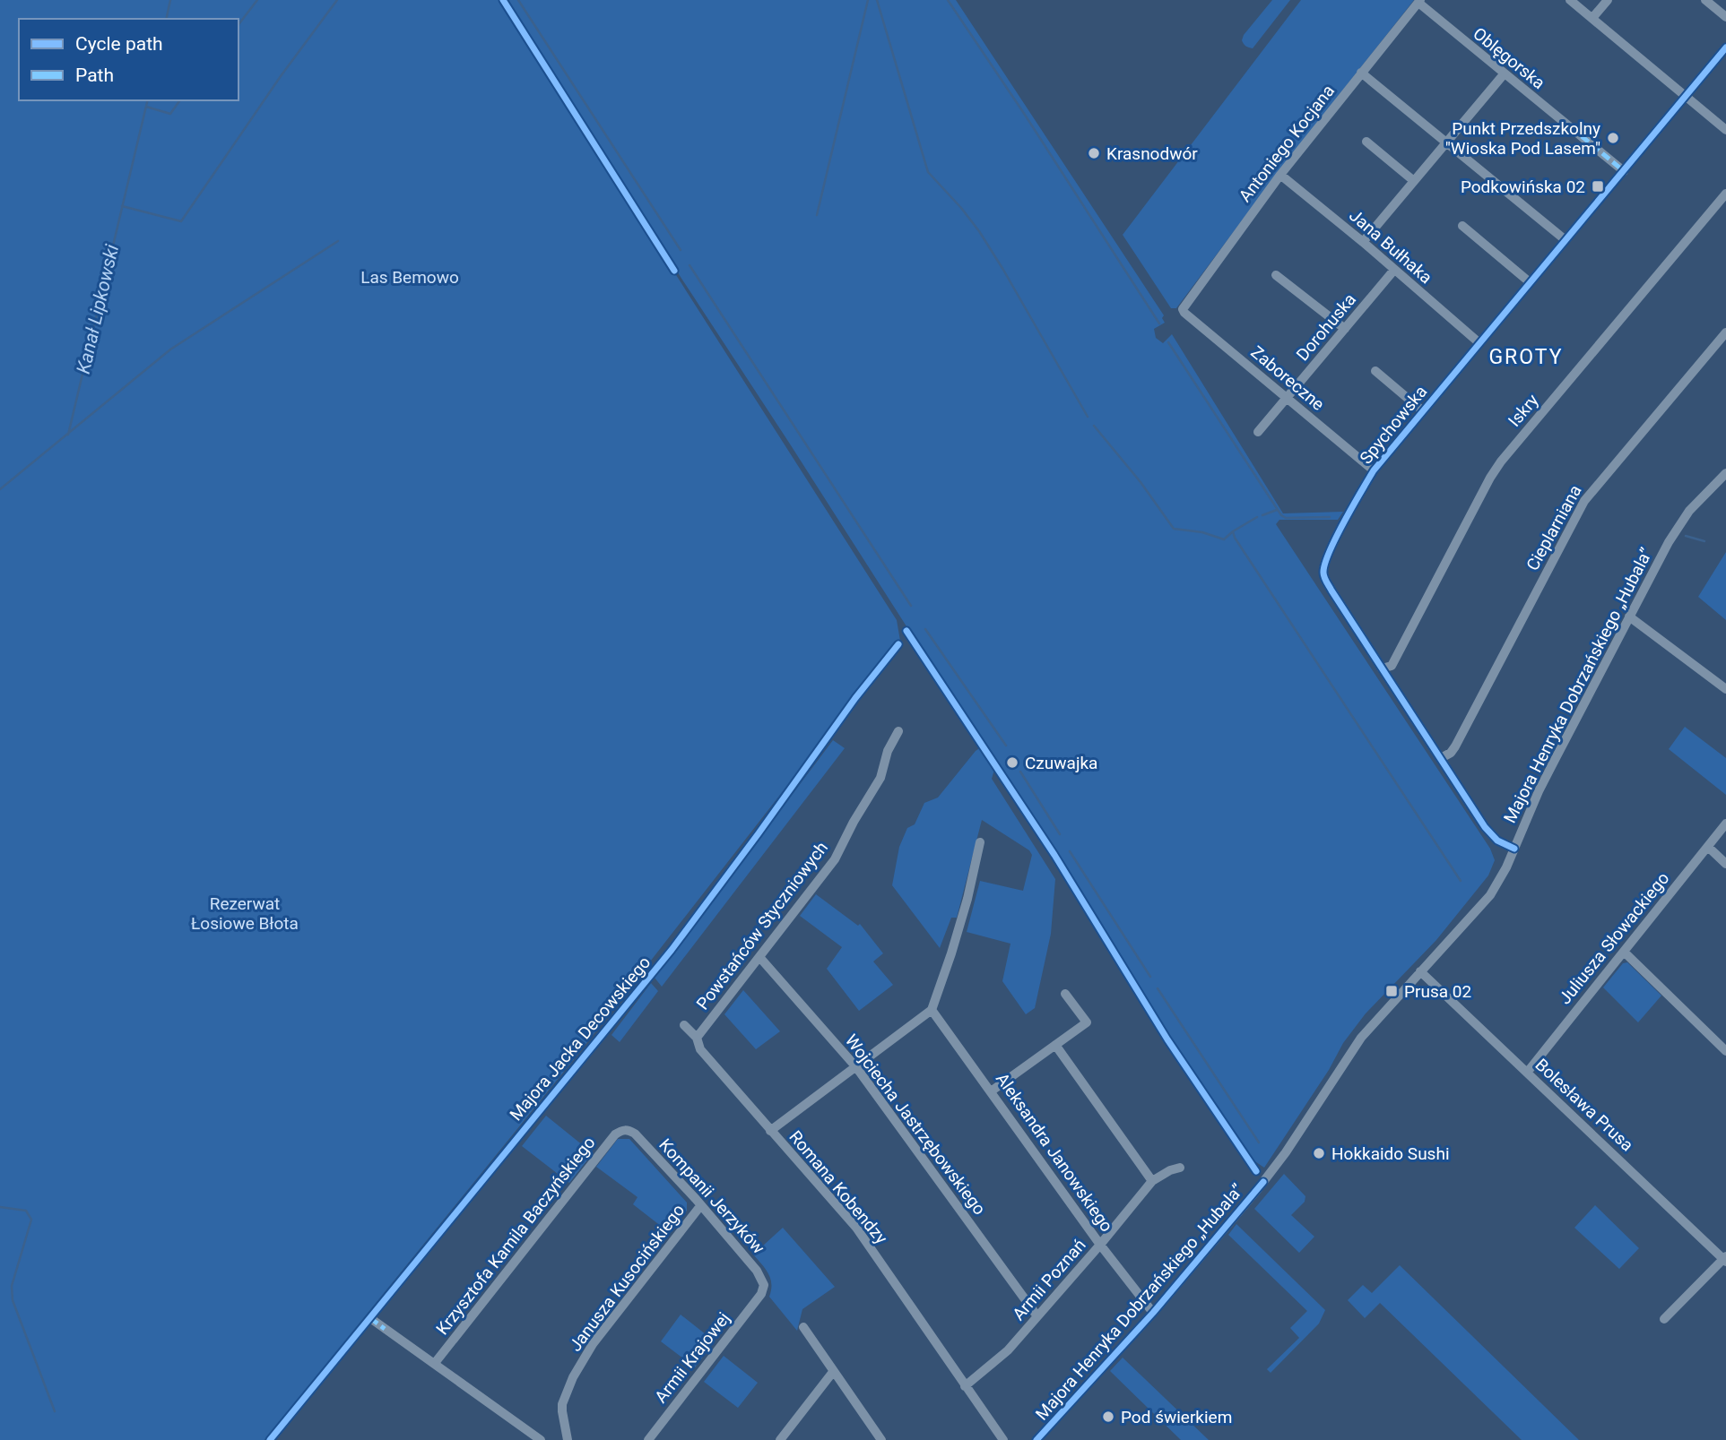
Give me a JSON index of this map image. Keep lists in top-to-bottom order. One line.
{"streets":{"street":["Oblęgorska","Antoniego Kocjana","Jana Bułhaka","Dorohuska","Zaboreczne","Iskry","Spychowska","Cieplarniana","Majora Henryka Dobrzańskiego „Hubala”","Powstańców Styczniowych","Juliusza Słowackiego","Majora Jacka Decowskiego","Bolesława Prusa","Wojciecha Jastrzębowskiego","Aleksandra Janowskiego","Romana Kobendzy","Kompanii Jerzyków","Krzysztofa Kamila Baczyńskiego","Janusza Kusocińskiego","Armii Poznań","Armii Krajowej"]},"crossings":[["Oblęgorska","Antoniego Kocjana"],["Oblęgorska","Spychowska"],["Antoniego Kocjana","Jana Bułhaka"],["Antoniego Kocjana","Zaboreczne"],["Jana Bułhaka","Dorohuska"],["Jana Bułhaka","Spychowska"],["Dorohuska","Zaboreczne"],["Zaboreczne","Spychowska"],["Iskry","Spychowska"],["Spychowska","Cieplarniana"],["Spychowska","Majora Henryka Dobrzańskiego „Hubala”"],["Majora Henryka Dobrzańskiego „Hubala”","Bolesława Prusa"],["Majora Henryka Dobrzańskiego „Hubala”","Aleksandra Janowskiego"],["Powstańców Styczniowych","Wojciecha Jastrzębowskiego"],["Powstańców Styczniowych","Romana Kobendzy"],["Juliusza Słowackiego","Bolesława Prusa"],["Wojciecha Jastrzębowskiego","Armii Poznań"],["Aleksandra Janowskiego","Armii Poznań"],["Romana Kobendzy","Armii Poznań"],["Kompanii Jerzyków","Krzysztofa Kamila Baczyńskiego"],["Kompanii Jerzyków","Janusza Kusocińskiego"],["Kompanii Jerzyków","Armii Krajowej"]],"districts":["GROTY"],"water":["Kanał Lipkowski"],"parks":["Las Bemowo","Rezerwat Łosiowe Błota"],"places":{"other":["Punkt Przedszkolny \"Wioska Pod Lasem\"","Krasnodwór","Czuwajka","Hokkaido Sushi","Pod świerkiem"],"transit":["Podkowińska 02","Prusa 02"]},"legend":["Cycle path","Path"]}
